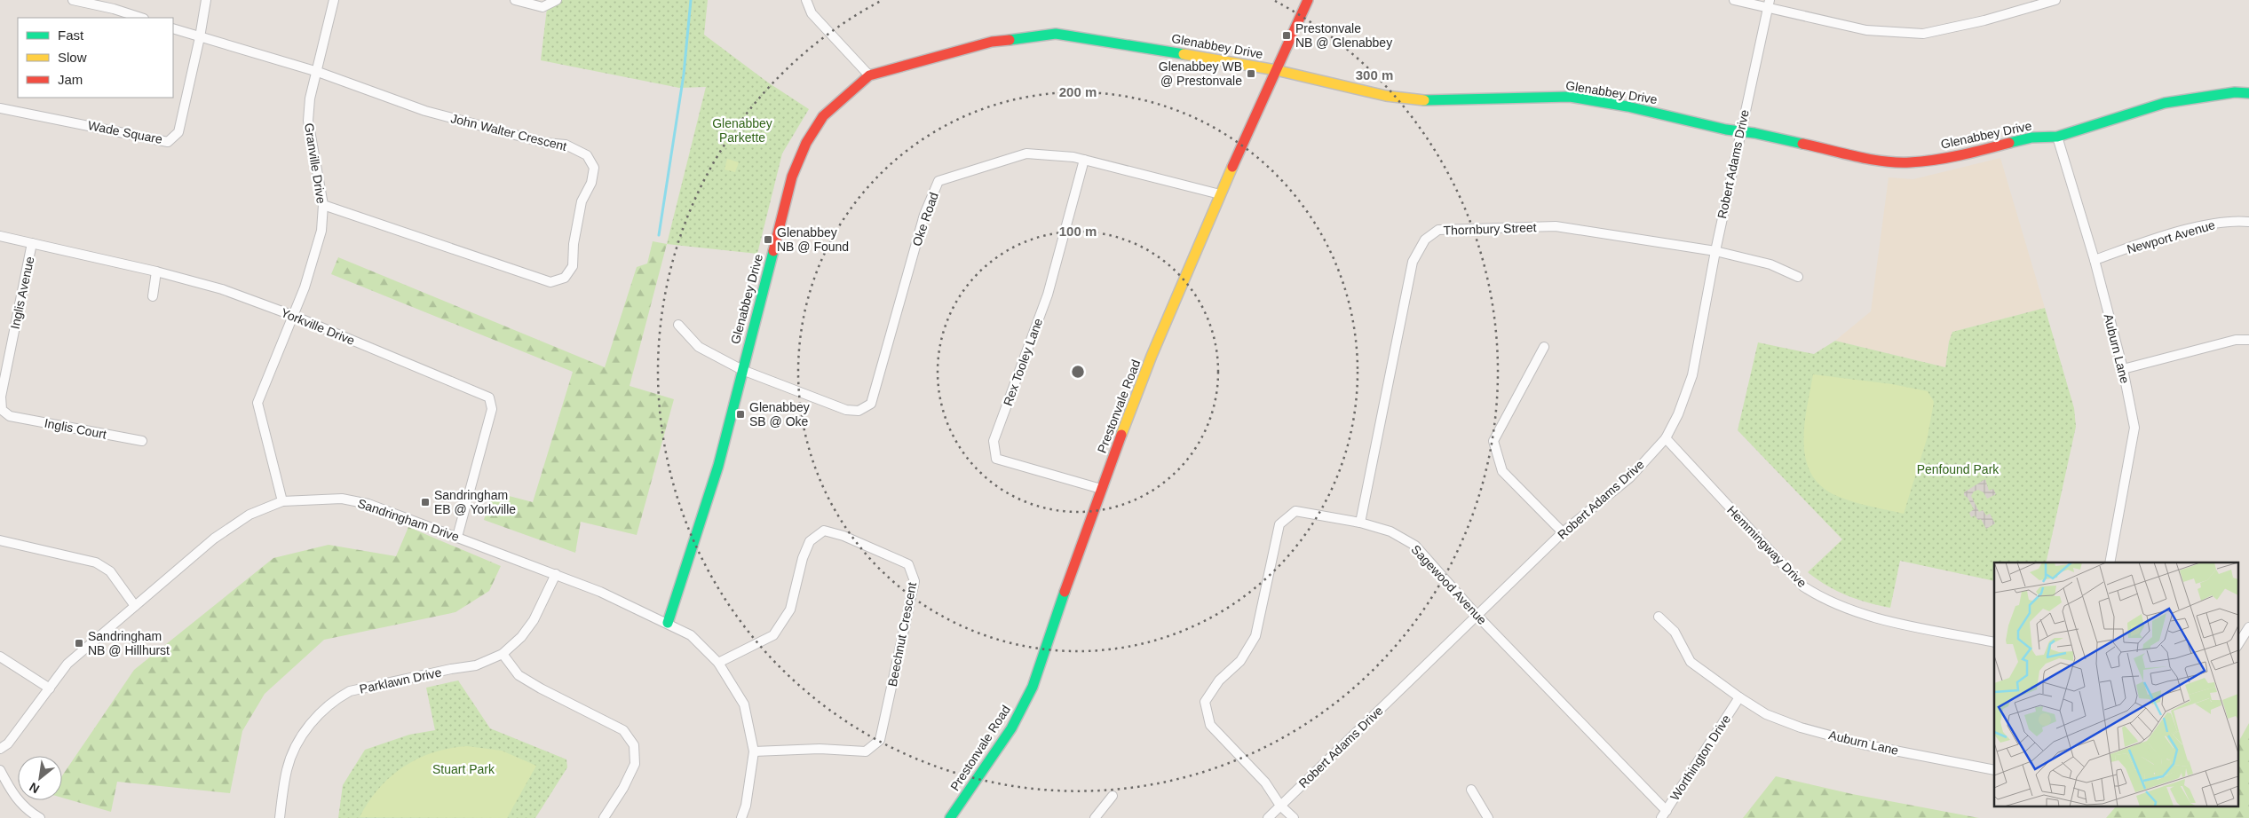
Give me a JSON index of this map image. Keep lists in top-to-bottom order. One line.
{"streets":{"street":["Glenabbey Drive","Wade Square","John Walter Crescent","Granville Drive","Robert Adams Drive","Oke Road","Thornbury Street","Newport Avenue","Inglis Avenue","Yorkville Drive","Auburn Lane","Rex Tooley Lane","Prestonvale Road","Inglis Court","Sandringham Drive","Hemmingway Drive","Sagewood Avenue","Beechnut Crescent","Parklawn Drive","Worthington Drive"]},"crossings":[["Glenabbey Drive","Robert Adams Drive"],["Glenabbey Drive","Oke Road"],["Glenabbey Drive","Auburn Lane"],["Glenabbey Drive","Prestonvale Road"],["Glenabbey Drive","Sandringham Drive"],["John Walter Crescent","Granville Drive"],["Granville Drive","Yorkville Drive"],["Granville Drive","Sandringham Drive"],["Robert Adams Drive","Thornbury Street"],["Robert Adams Drive","Hemmingway Drive"],["Robert Adams Drive","Sagewood Avenue"],["Oke Road","Rex Tooley Lane"],["Oke Road","Prestonvale Road"],["Thornbury Street","Sagewood Avenue"],["Newport Avenue","Auburn Lane"],["Inglis Avenue","Yorkville Drive"],["Inglis Avenue","Inglis Court"],["Yorkville Drive","Sandringham Drive"],["Auburn Lane","Worthington Drive"],["Rex Tooley Lane","Prestonvale Road"],["Sandringham Drive","Beechnut Crescent"],["Sandringham Drive","Parklawn Drive"],["Sagewood Avenue","Worthington Drive"]],"parks":["Glenabbey Parkette","Penfound Park","Stuart Park"],"places":{"transit":["Prestonvale NB @ Glenabbey","Glenabbey WB @ Prestonvale","Glenabbey NB @ Found","Glenabbey SB @ Oke","Sandringham EB @ Yorkville","Sandringham NB @ Hillhurst"]},"legend":["Fast","Slow","Jam"],"north":"bottom left","rings":["300 m","200 m","100 m"]}
